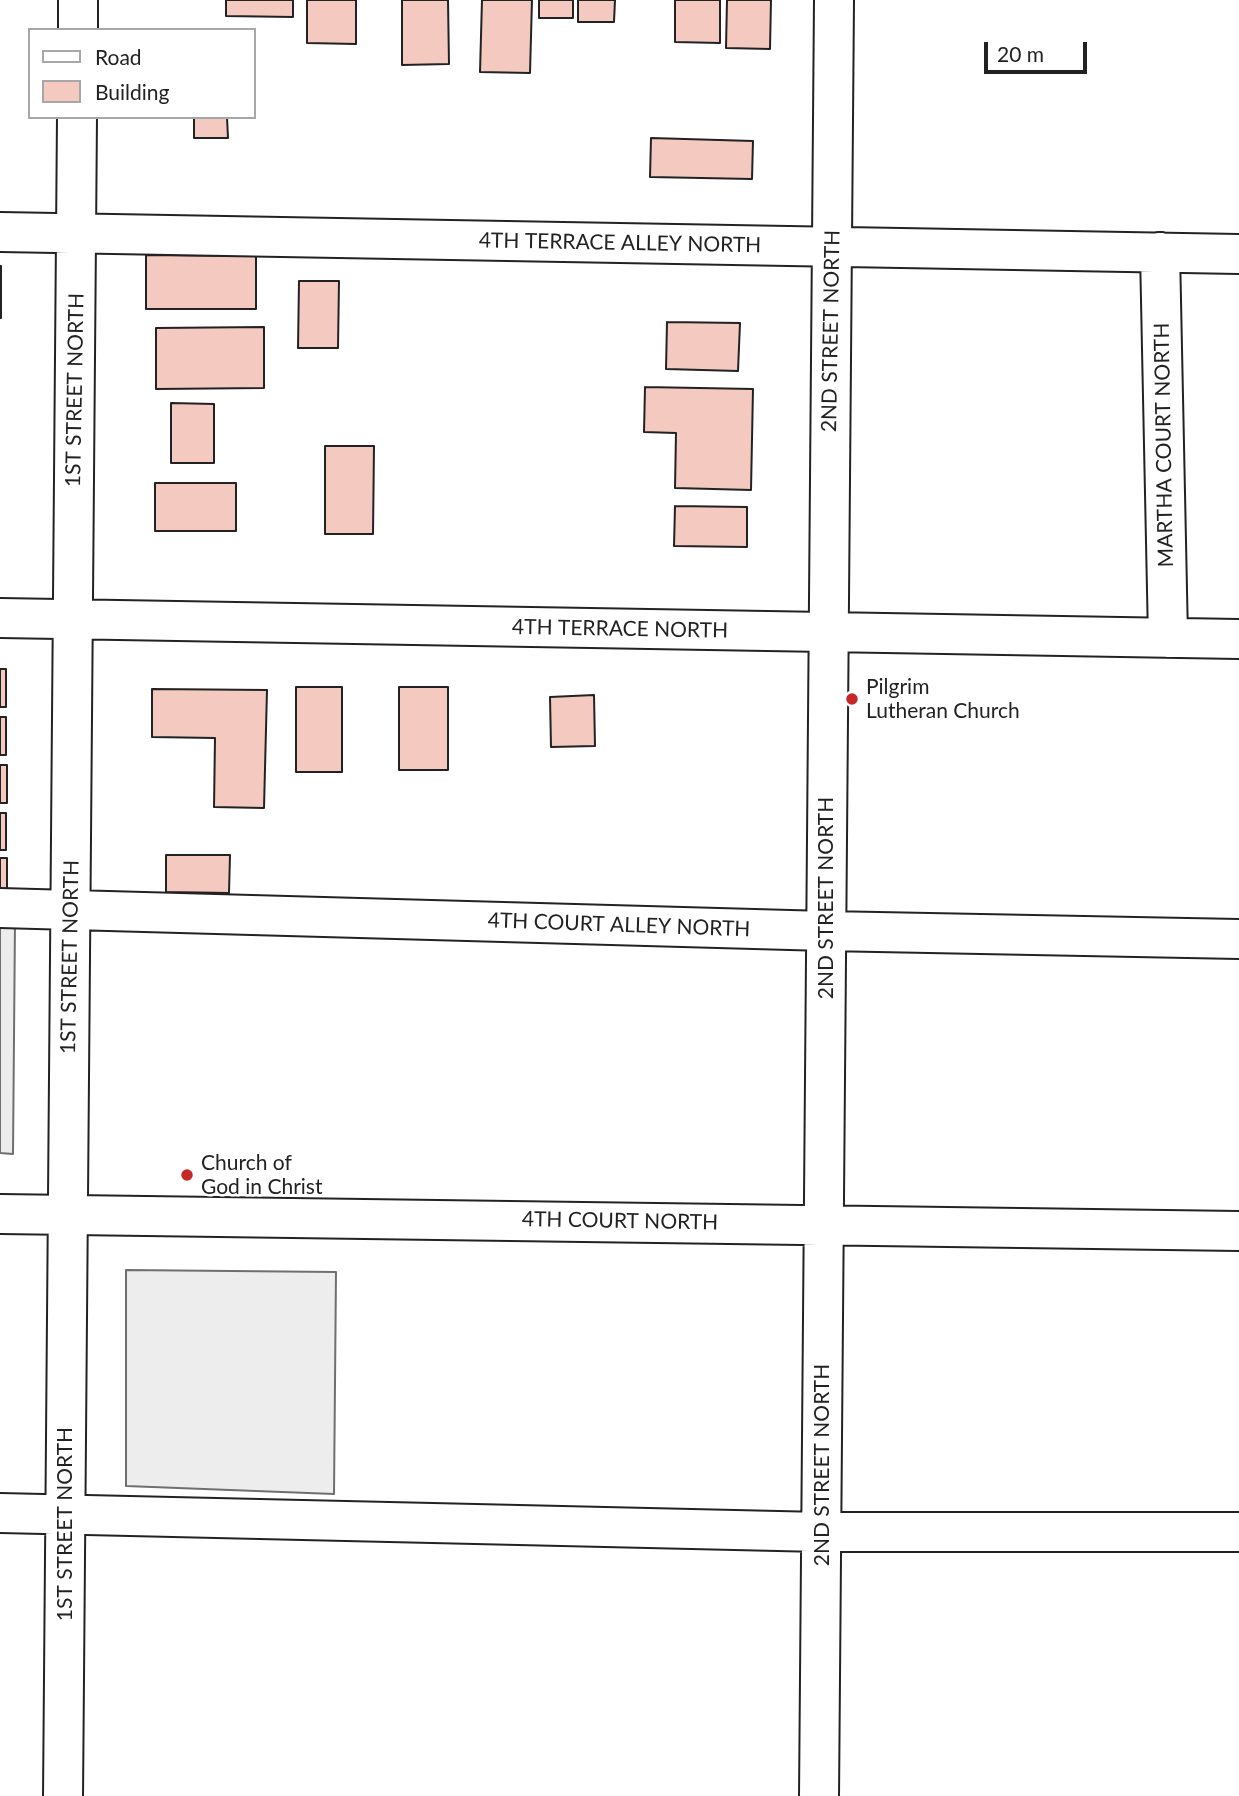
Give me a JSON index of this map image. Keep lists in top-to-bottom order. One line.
{"streets":{"street":["4TH TERRACE ALLEY NORTH","2ND STREET NORTH","1ST STREET NORTH","MARTHA COURT NORTH","4TH TERRACE NORTH","4TH COURT ALLEY NORTH","4TH COURT NORTH"]},"crossings":[["4TH TERRACE ALLEY NORTH","2ND STREET NORTH"],["4TH TERRACE ALLEY NORTH","1ST STREET NORTH"],["4TH TERRACE ALLEY NORTH","MARTHA COURT NORTH"],["2ND STREET NORTH","4TH TERRACE NORTH"],["2ND STREET NORTH","4TH COURT ALLEY NORTH"],["2ND STREET NORTH","4TH COURT NORTH"],["1ST STREET NORTH","4TH TERRACE NORTH"],["1ST STREET NORTH","4TH COURT ALLEY NORTH"],["1ST STREET NORTH","4TH COURT NORTH"],["MARTHA COURT NORTH","4TH TERRACE NORTH"]],"places":["Pilgrim Lutheran Church","Church of God in Christ"],"legend":["Road","Building"],"scale_bar":"20 m"}
